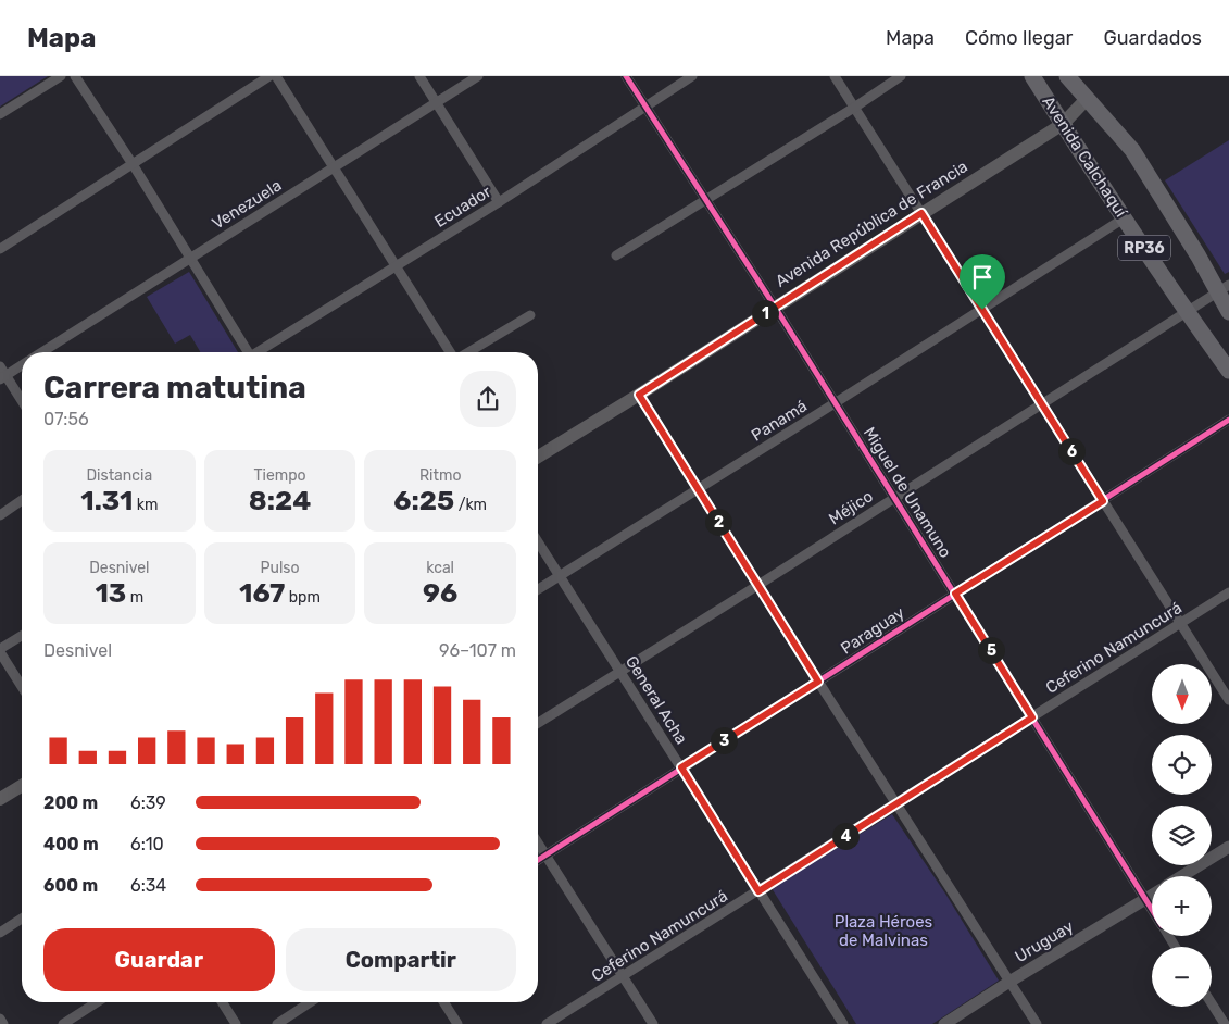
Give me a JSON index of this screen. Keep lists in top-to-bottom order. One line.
{"streets":{"main road":["Avenida Calchaquí","Avenida República de Francia","RP36"],"street":["Venezuela","Ecuador","Panamá","Miguel de Unamuno","Méjico","Paraguay","Ceferino Namuncurá","General Acha","Uruguay"]},"crossings":[["Avenida Calchaquí","Avenida República de Francia"],["Avenida Calchaquí","Panamá"],["Avenida Calchaquí","Méjico"],["Ecuador","Miguel de Unamuno"],["Avenida República de Francia","Miguel de Unamuno"],["Panamá","Miguel de Unamuno"],["Panamá","General Acha"],["Miguel de Unamuno","Méjico"],["Miguel de Unamuno","Paraguay"],["Miguel de Unamuno","Ceferino Namuncurá"],["Miguel de Unamuno","Uruguay"],["Méjico","General Acha"],["Paraguay","General Acha"],["Ceferino Namuncurá","General Acha"]],"parks":["Plaza Héroes de Malvinas"],"north":"bottom","page":{"header":"Mapa","nav":["Mapa","Cómo llegar","Guardados"],"pins":["1","6","2","5","3","4"],"heading":["Carrera matutina","07:56"],"stats":[["Distancia","1.31 km"],["Tiempo","8:24"],["Ritmo","6:25 /km"],["Desnivel","13 m"],["Pulso","167 bpm"],["kcal","96"]],"chart":["Desnivel","96–107 m"],"map_buttons":["+","−"],"list":[{"name":"200 m","note":"6:39"},{"name":"400 m","note":"6:10"},{"name":"600 m","note":"6:34"}],"buttons":["Guardar","Compartir"]}}
